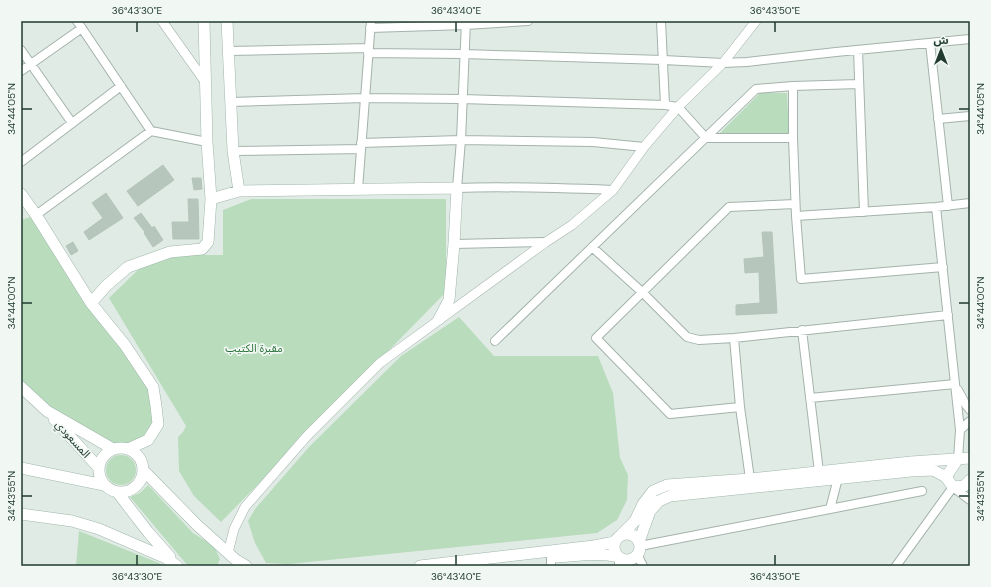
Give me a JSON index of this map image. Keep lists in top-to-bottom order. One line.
{"streets":{"main road":["المسعودي"]},"parks":["مقبرة الكتيب"],"north":"top","coordinates":["36°43'30\"E","36°43'40\"E","36°43'50\"E","34°44'05\"N","34°44'00\"N","34°43'55\"N"]}
